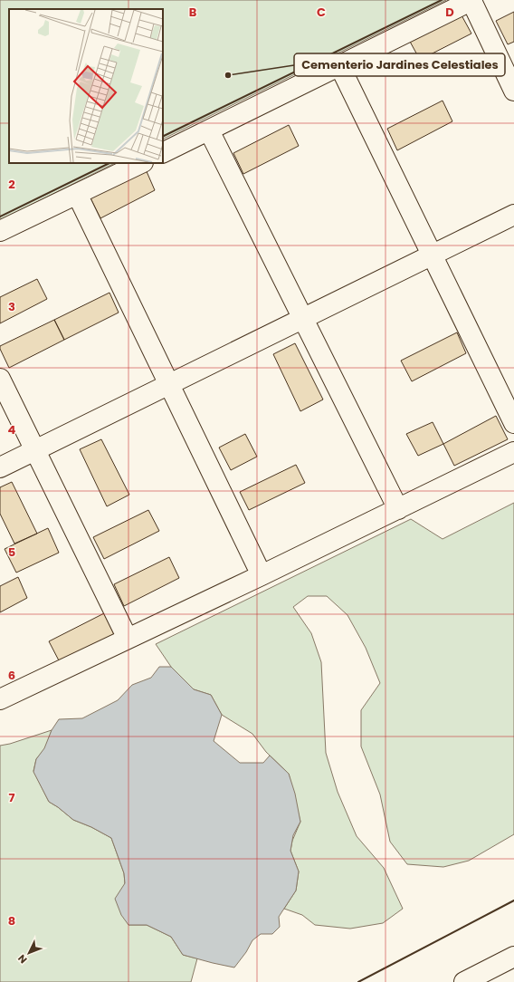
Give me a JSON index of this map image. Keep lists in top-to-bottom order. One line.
{"places":["Cementerio Jardines Celestiales"],"north":"bottom left","grid":{"columns":["B","C","D"],"rows":["2","3","4","5","6","7","8"]}}
